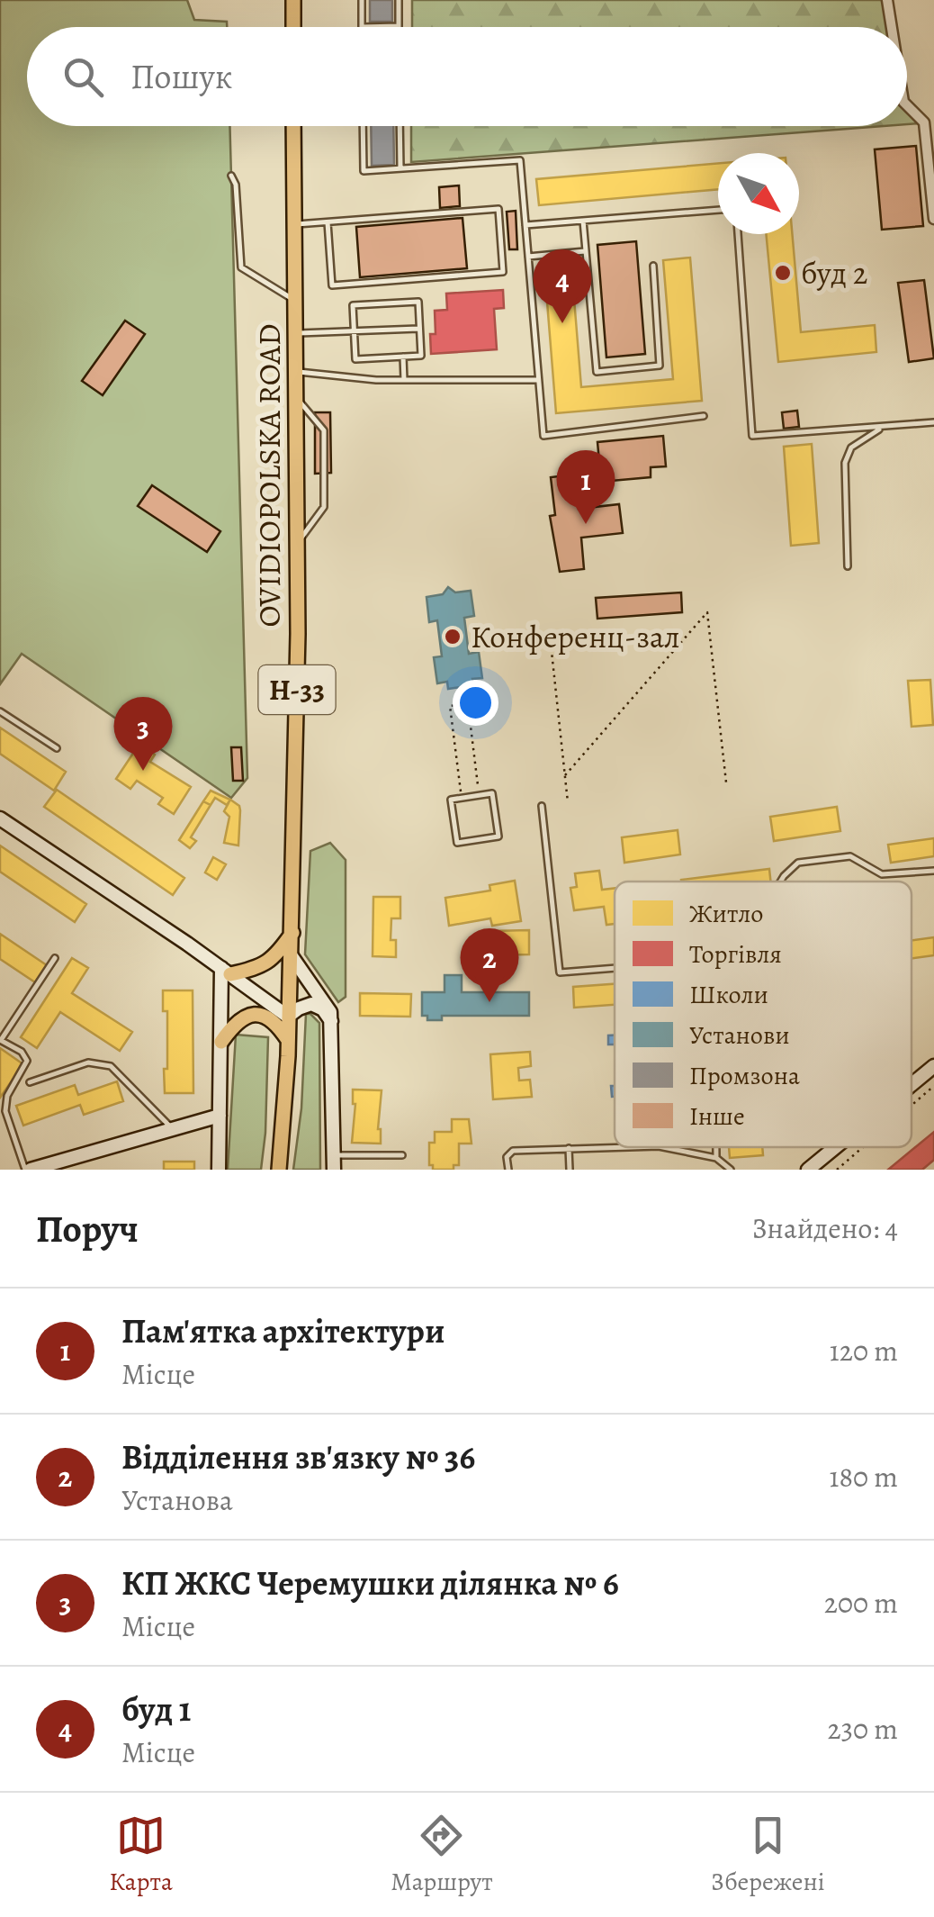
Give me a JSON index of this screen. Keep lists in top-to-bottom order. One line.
{"streets":{"main road":["OVIDIOPOLSKA ROAD","Н-33"]},"places":["буд 2","Конференц-зал"],"legend":["Житло","Торгівля","Школи","Установи","Промзона","Інше"],"north":"bottom right","page":{"search":"Пошук","pins":["4","1","3","2"],"heading":["Поруч","Знайдено: 4"],"list":[{"mark":"1","name":"Пам'ятка архітектури","note":"Місце","value":"120 m"},{"mark":"2","name":"Відділення зв'язку № 36","note":"Установа","value":"180 m"},{"mark":"3","name":"КП ЖКС Черемушки ділянка № 6","note":"Місце","value":"200 m"},{"mark":"4","name":"буд 1","note":"Місце","value":"230 m"}],"nav":["Карта","Маршрут","Збережені"]}}
